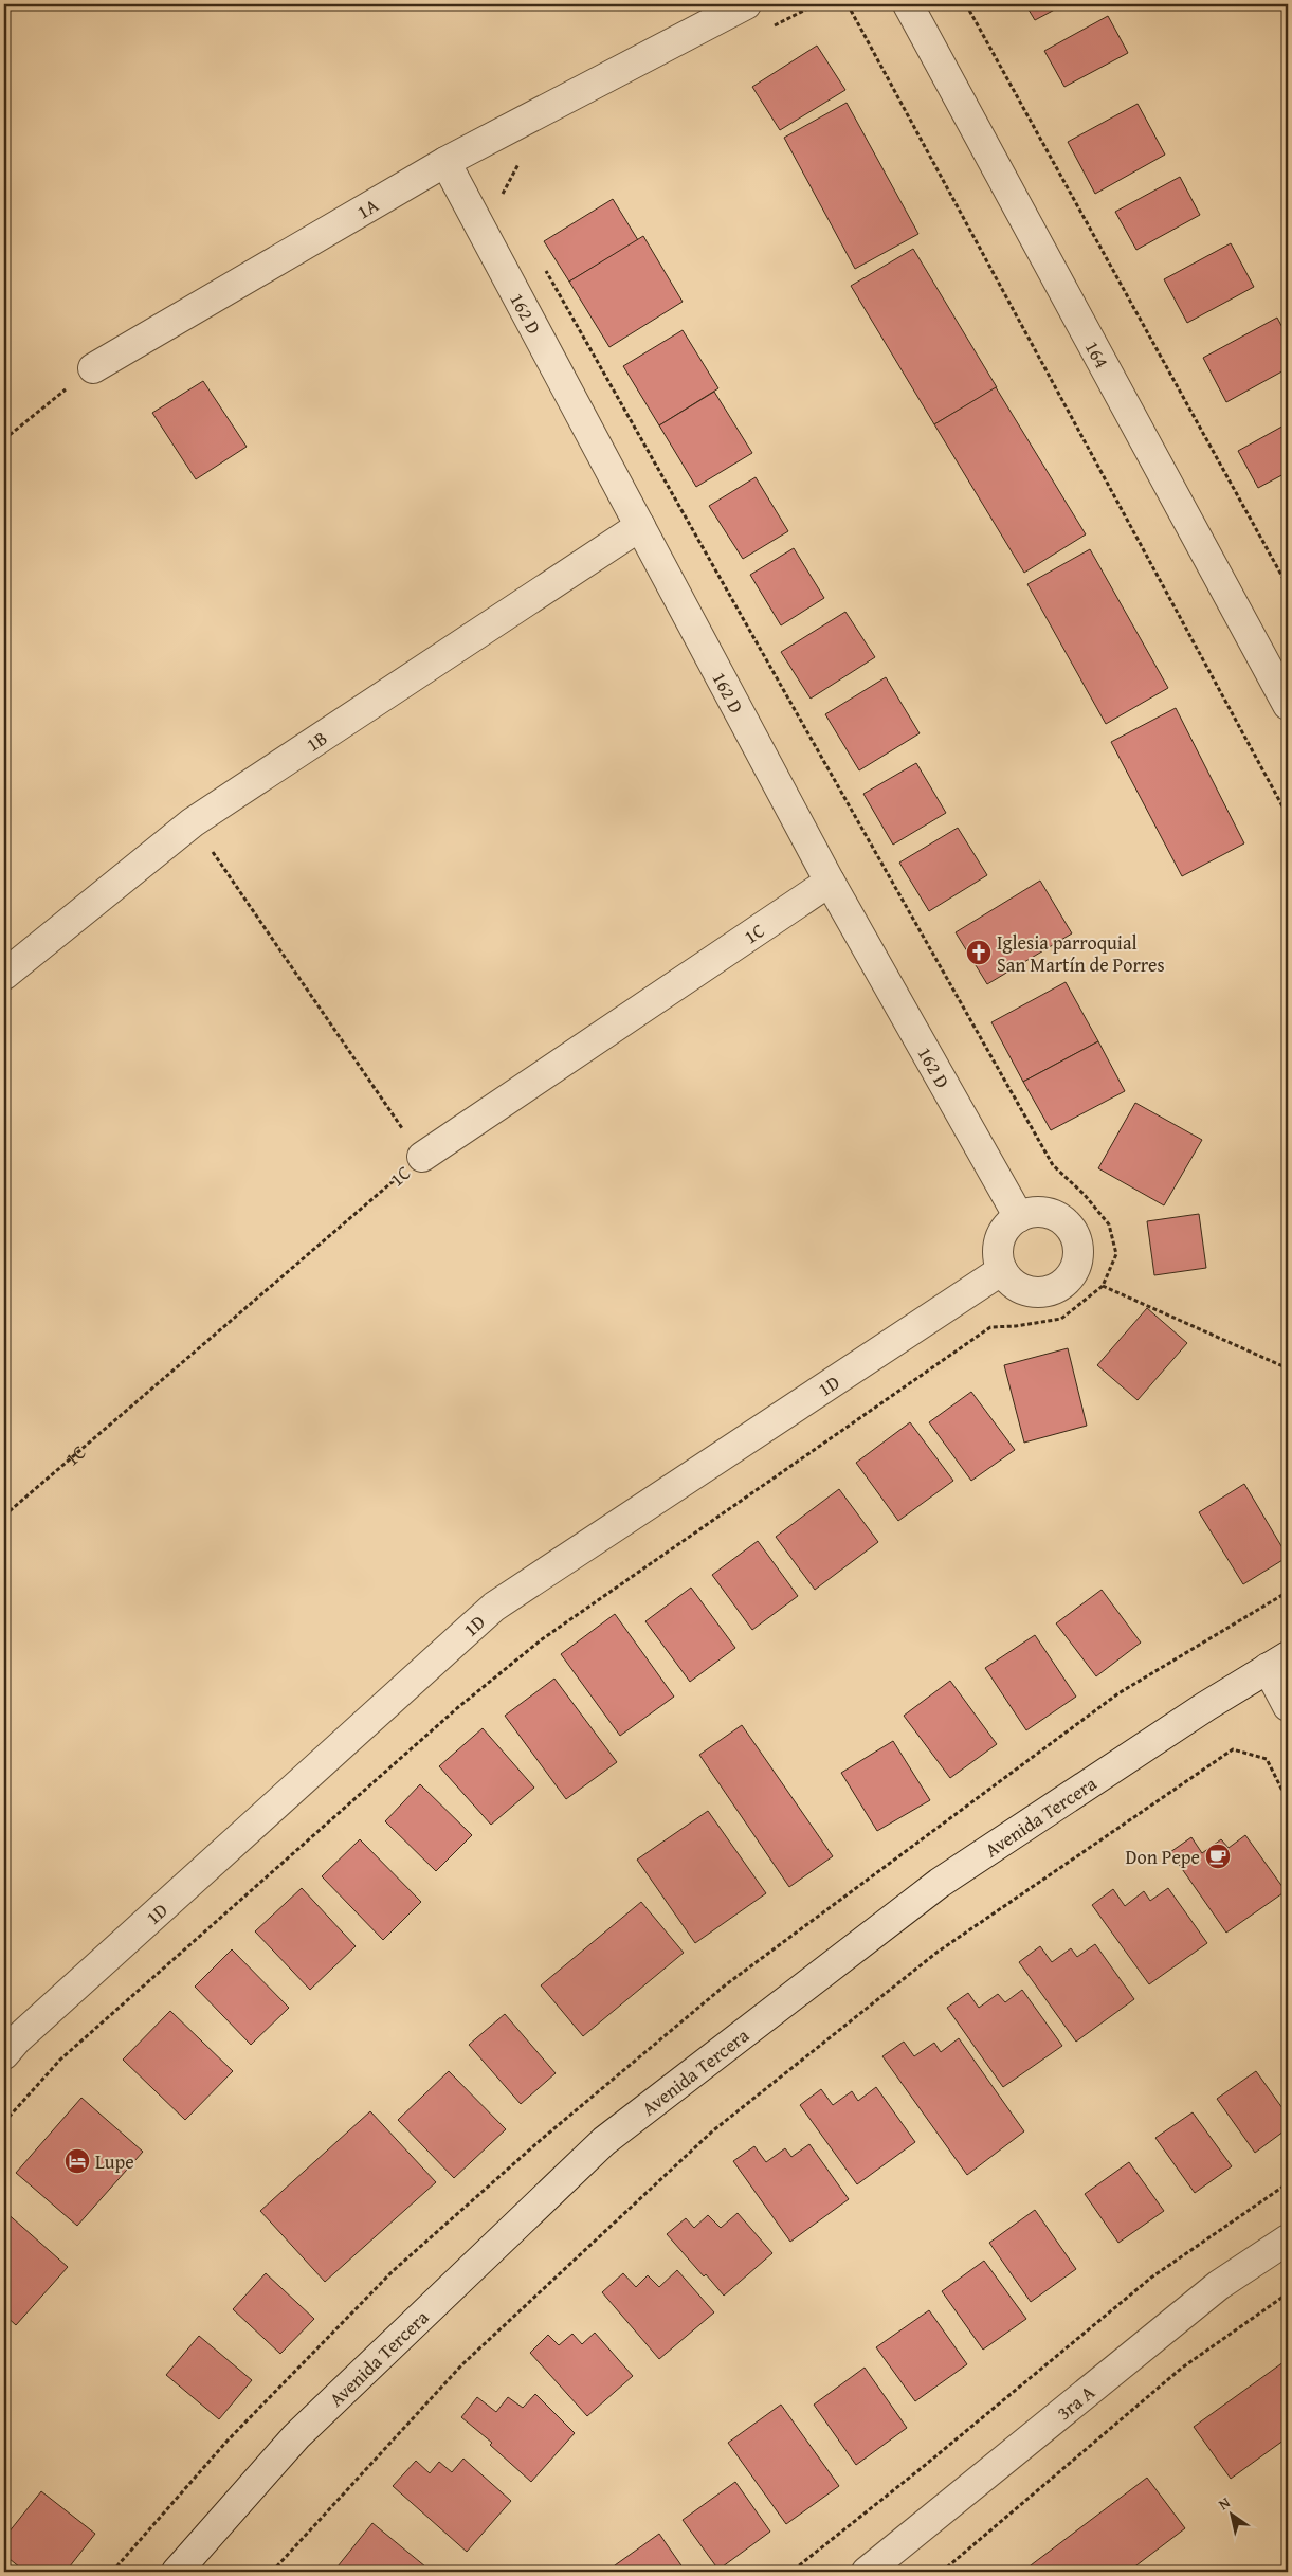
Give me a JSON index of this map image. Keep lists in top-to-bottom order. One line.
{"streets":{"street":["1A","162 D","164","1B","1C","1D","Avenida Tercera","3ra A"]},"crossings":[["1A","162 D"],["162 D","1B"],["162 D","1C"],["162 D","1D"]],"places":{"church":["Iglesia parroquial San Martín de Porres"],"cafe":["Don Pepe"],"hotel":["Lupe"]},"north":"top left"}
